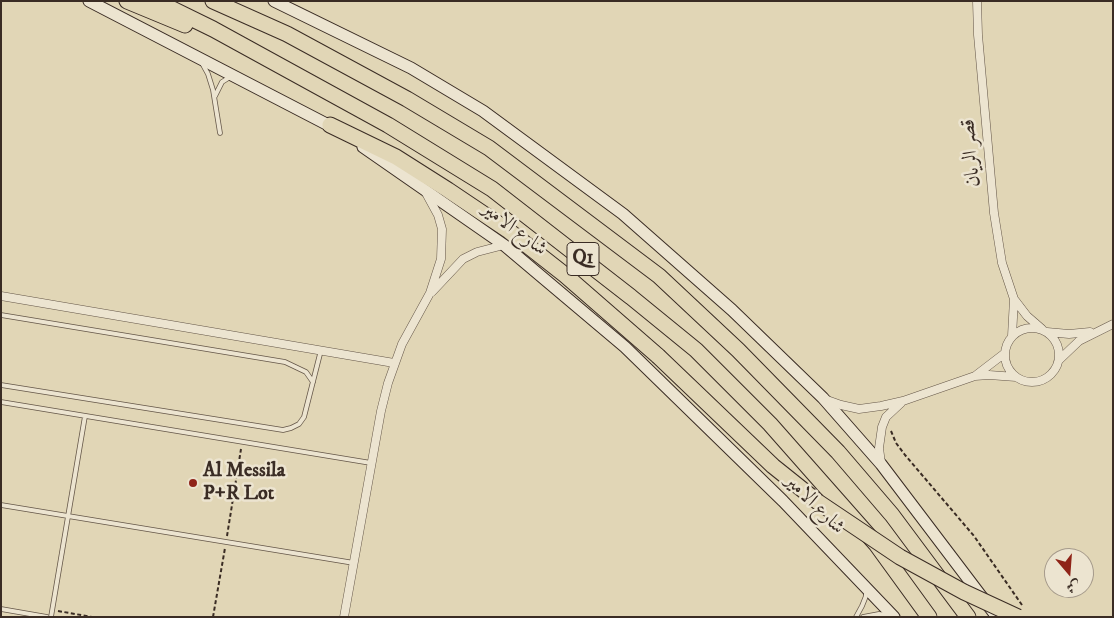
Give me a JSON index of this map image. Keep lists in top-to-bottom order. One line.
{"streets":{"highway":["شارع الامير","Q1"],"street":["قصر الريان"]},"places":["Al Messila P+R Lot"],"north":"bottom"}
